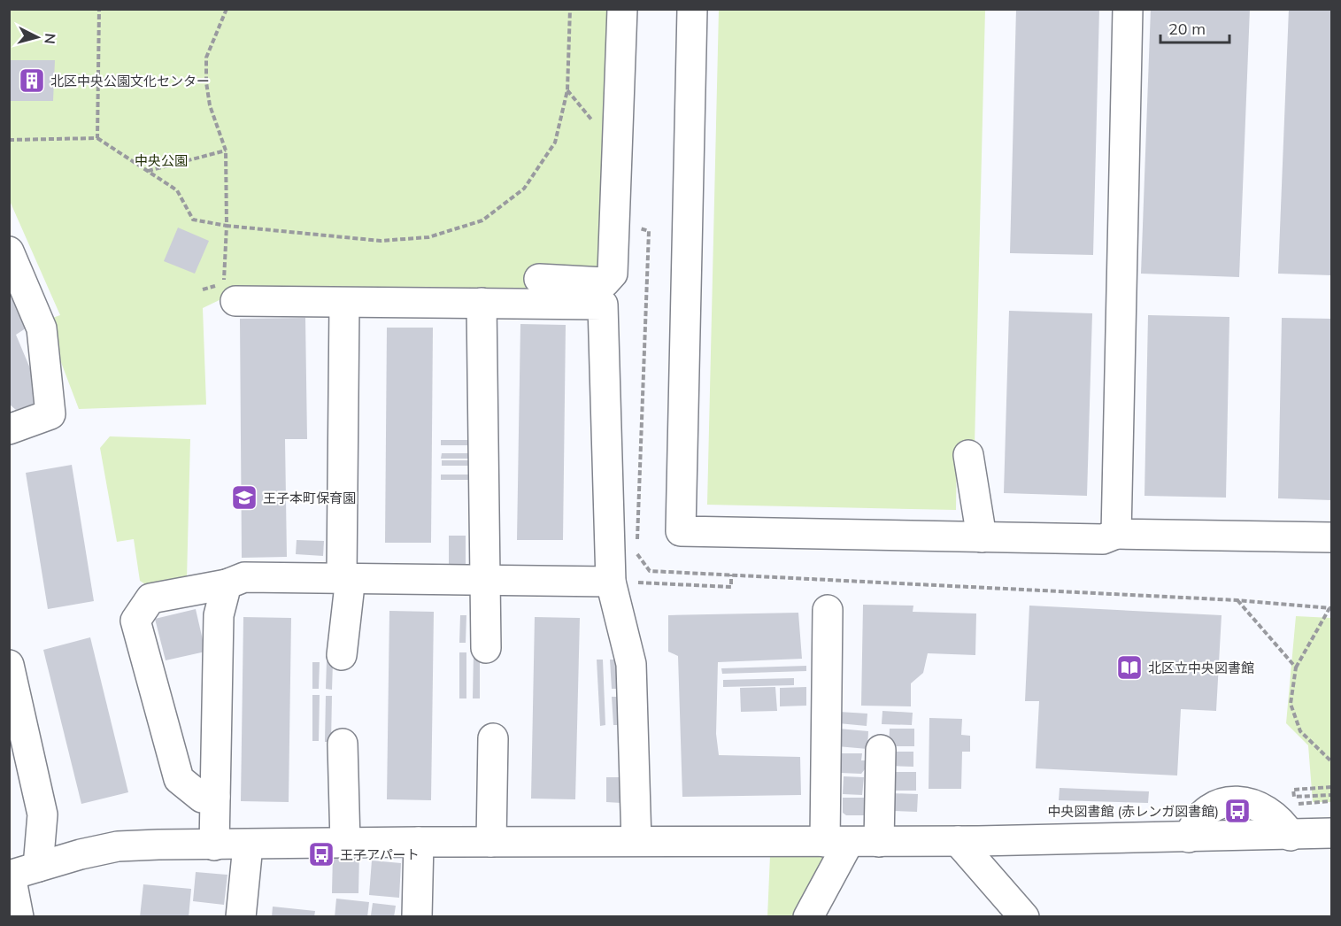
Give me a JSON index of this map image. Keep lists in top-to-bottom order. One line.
{"parks":["中央公園"],"places":{"building":["北区中央公園文化センター"],"school or university":["王子本町保育園"],"library":["北区立中央図書館"],"bus stop":["中央図書館 (赤レンガ図書館)","王子アパート"]},"scale_bar":"20 m","north":"right"}
